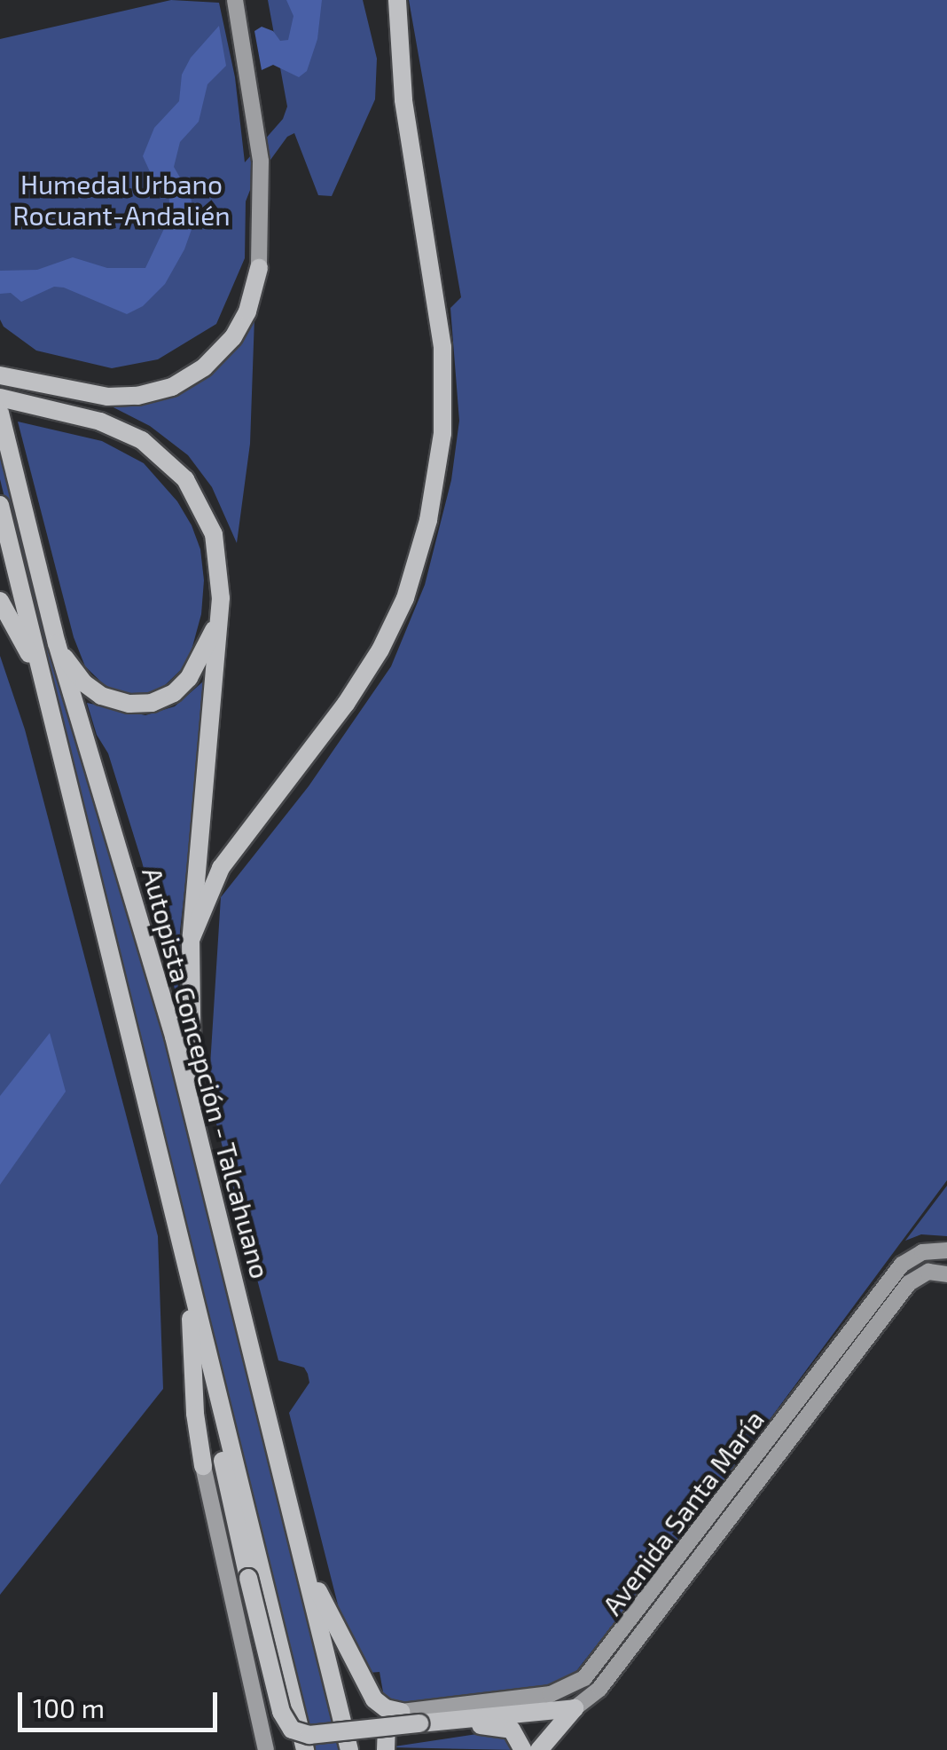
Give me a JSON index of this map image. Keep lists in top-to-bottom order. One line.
{"streets":{"main road":["Autopista Concepción - Talcahuano","Avenida Santa María"]},"parks":["Humedal Urbano Rocuant-Andalién"],"scale_bar":"100 m"}
